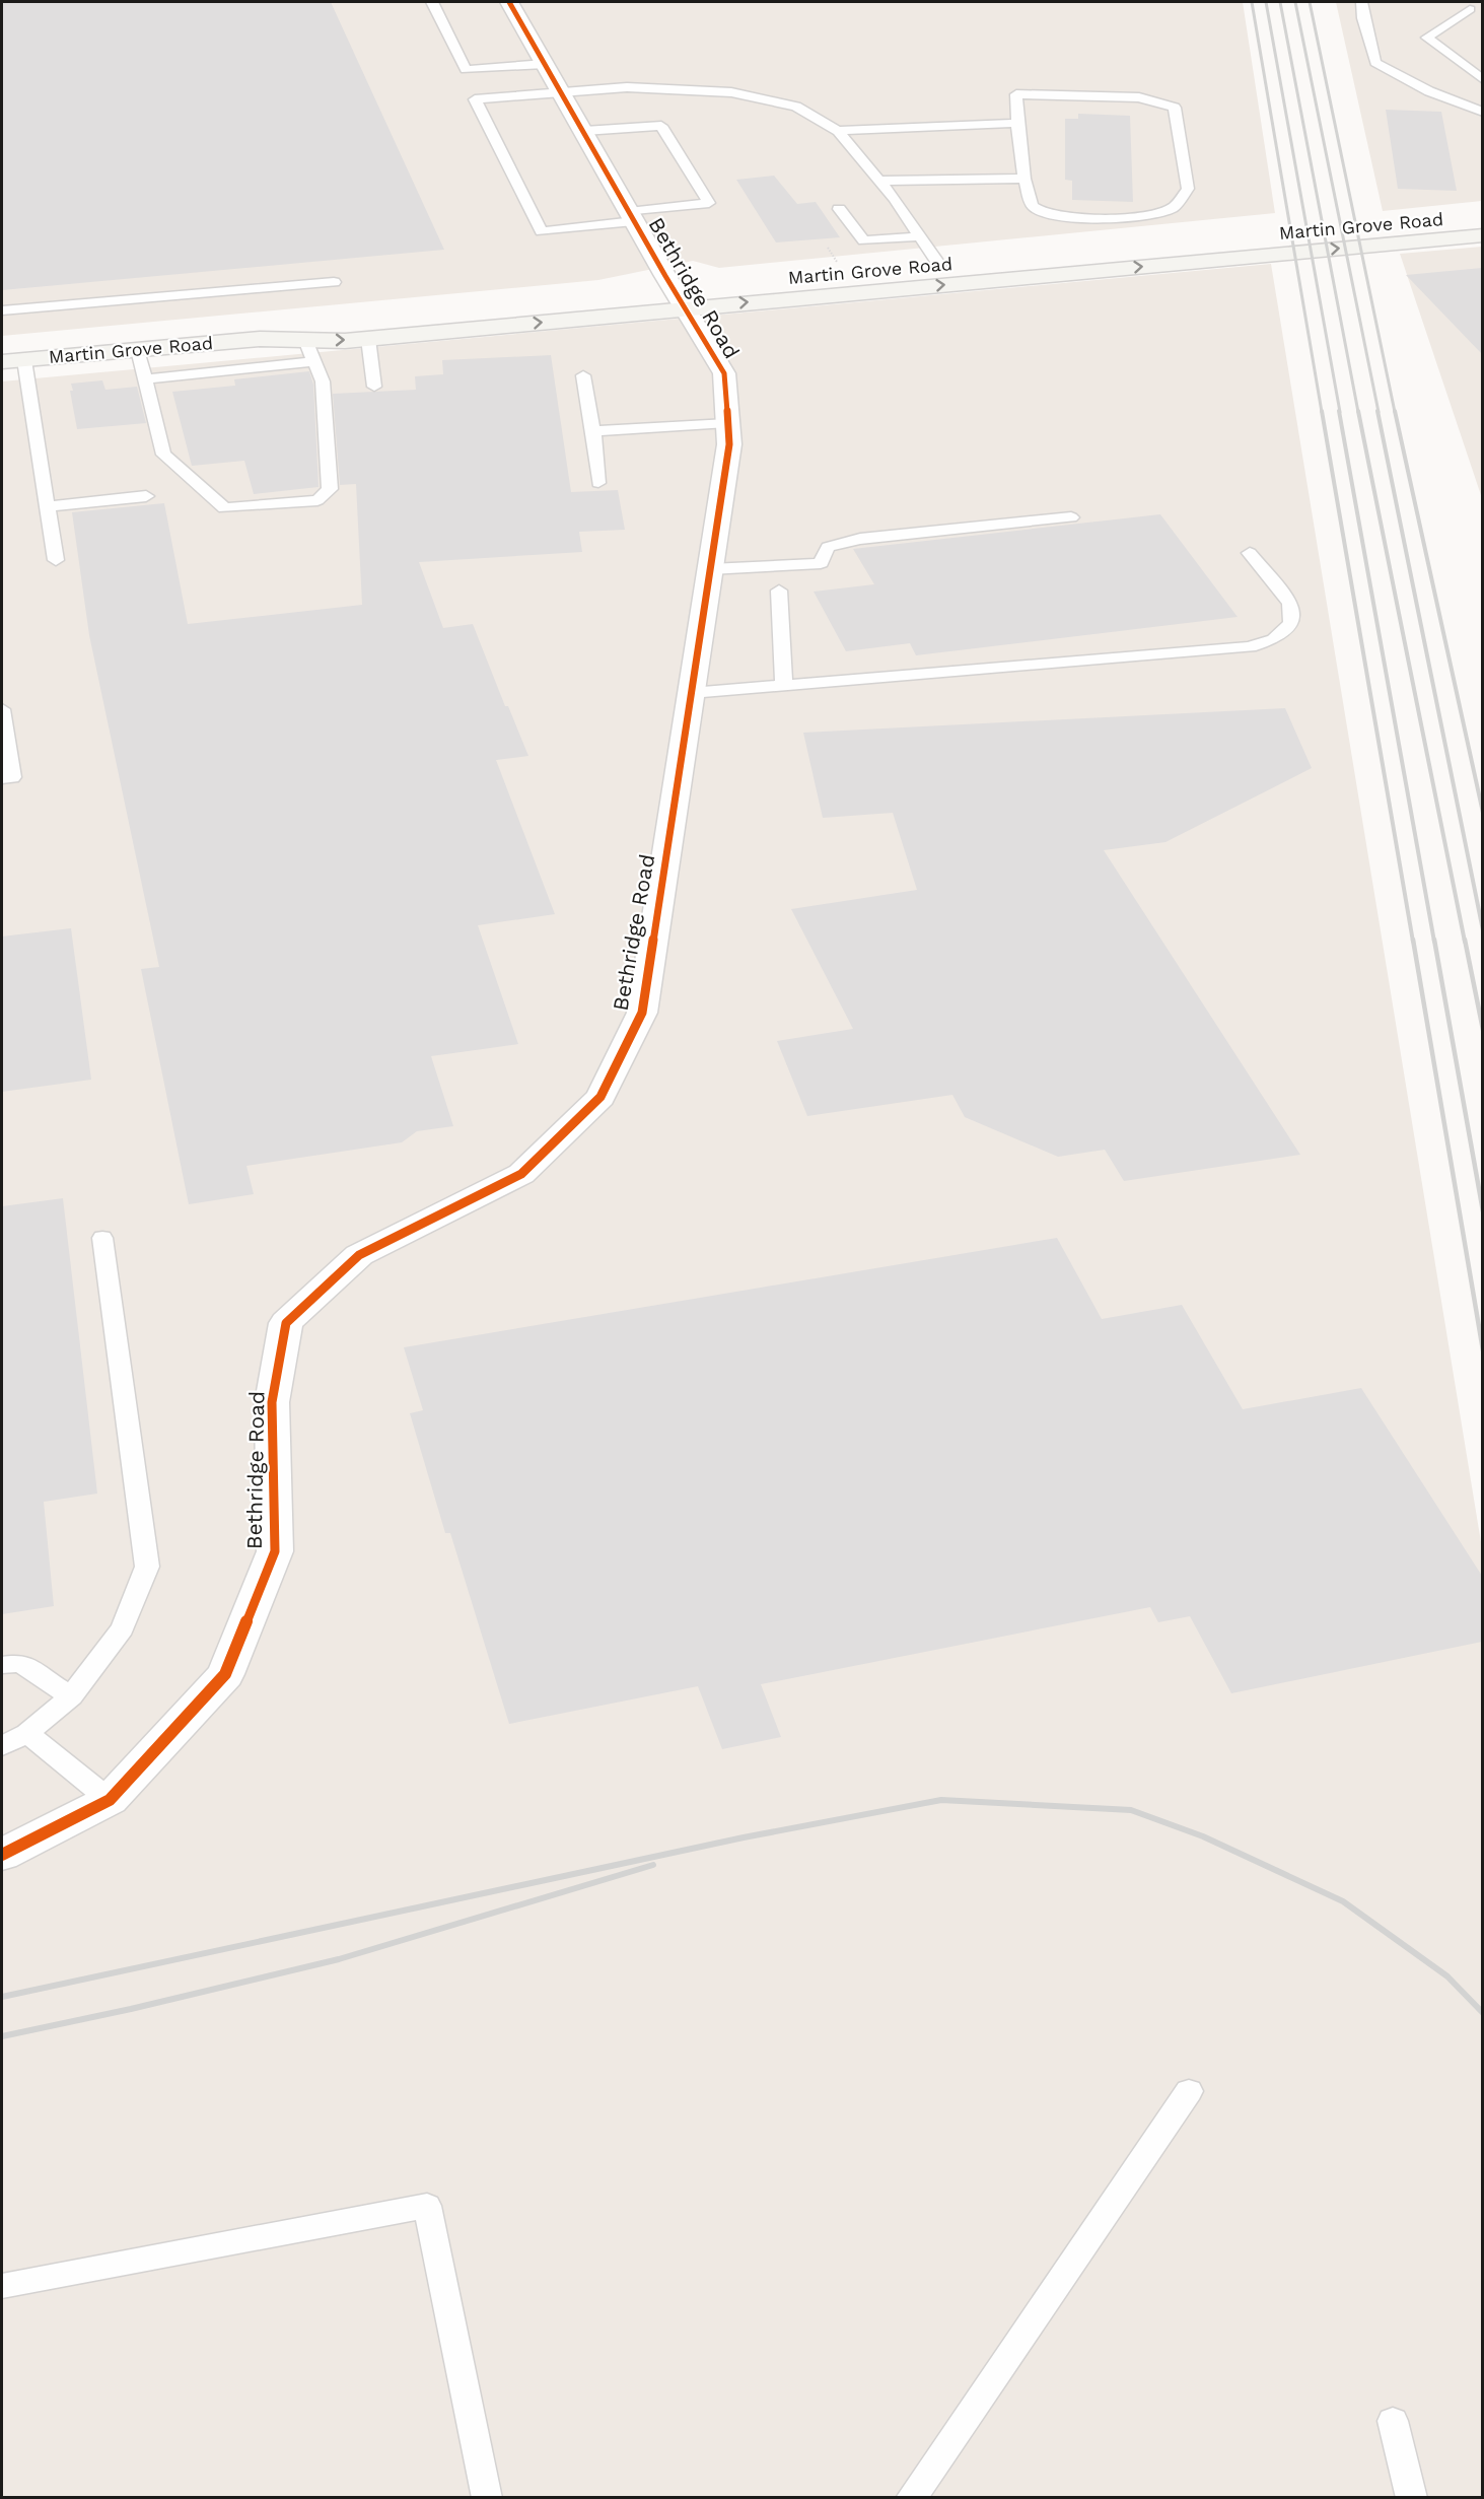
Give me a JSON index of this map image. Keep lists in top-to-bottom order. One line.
{"streets":{"main road":["Martin Grove Road"],"street":["Bethridge Road"]},"crossings":[["Martin Grove Road","Bethridge Road"]],"one_way":["Martin Grove Road"]}
